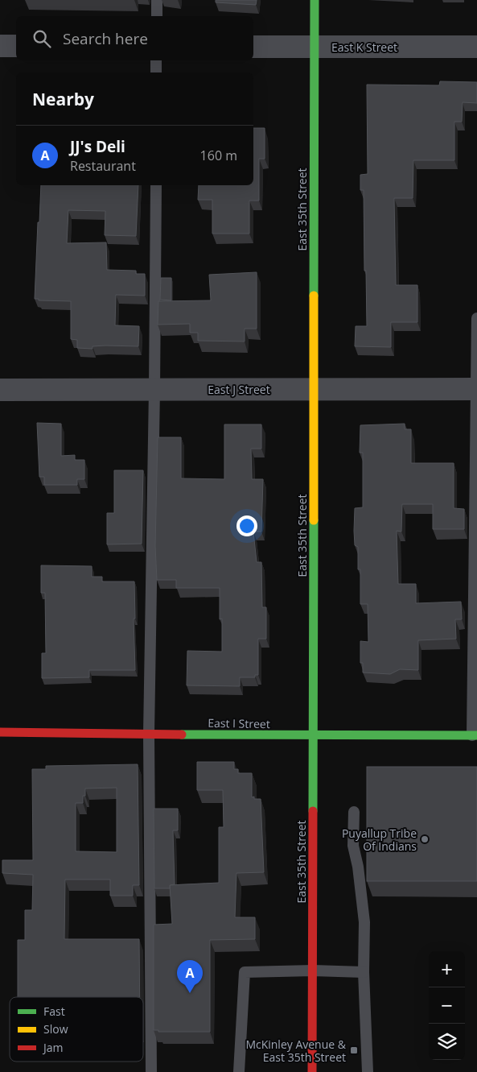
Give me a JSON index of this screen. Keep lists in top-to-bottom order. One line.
{"streets":{"street":["East K Street","East 35th Street","East J Street","East I Street"]},"crossings":[["East K Street","East 35th Street"],["East 35th Street","East J Street"],["East 35th Street","East I Street"]],"places":{"other":["Puyallup Tribe Of Indians"],"transit":["McKinley Avenue & East 35th Street"]},"legend":["Fast","Slow","Jam"],"page":{"search":"Search here","heading":"Nearby","list":[{"mark":"A","name":"JJ's Deli","note":"Restaurant","value":"160 m"}],"map_buttons":["+","−"],"pins":"A"}}
